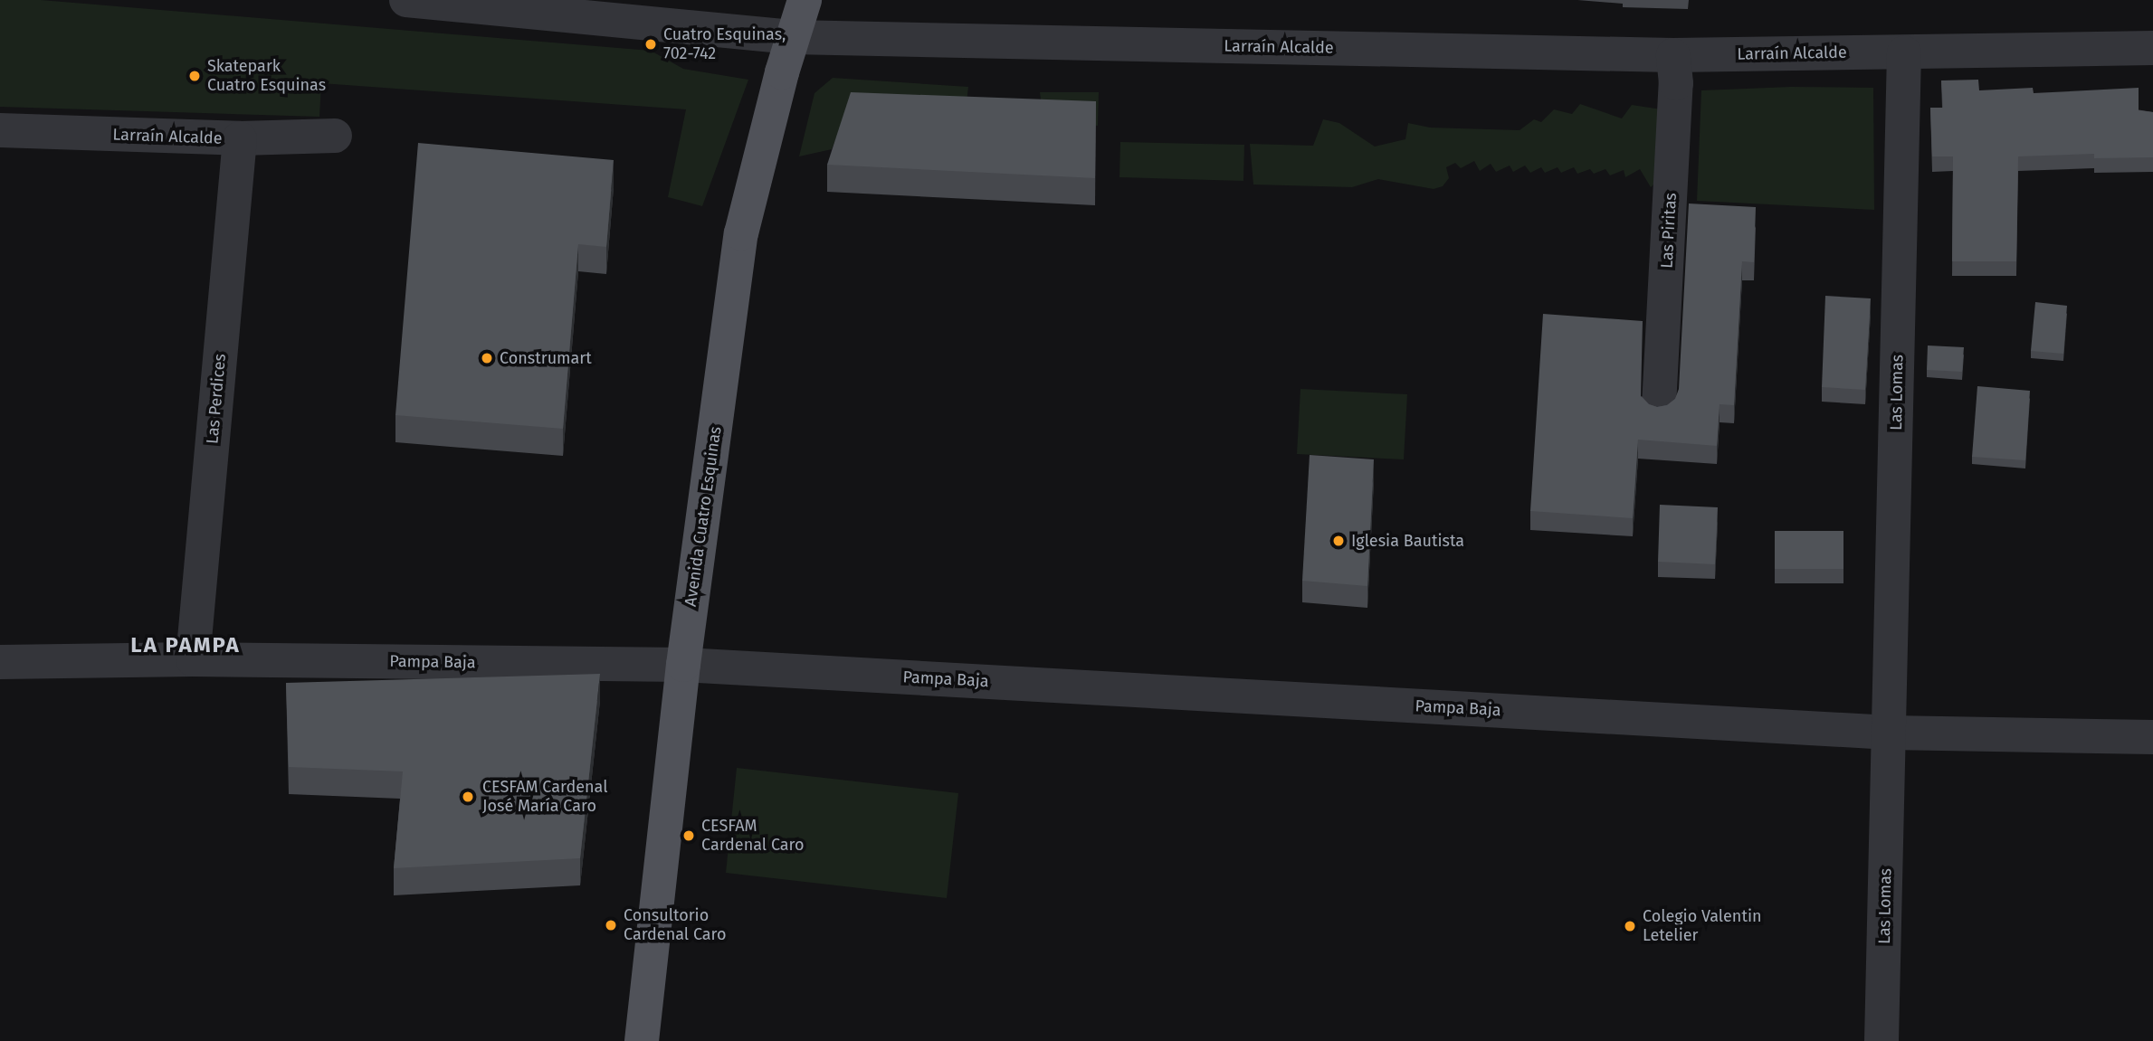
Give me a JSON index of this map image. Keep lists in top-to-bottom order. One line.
{"streets":{"main road":["Avenida Cuatro Esquinas"],"street":["Larraín Alcalde","Las Piritas","Las Lomas","Las Perdices","Pampa Baja"]},"crossings":[["Larraín Alcalde","Las Piritas"],["Larraín Alcalde","Las Lomas"],["Larraín Alcalde","Las Perdices"],["Larraín Alcalde","Avenida Cuatro Esquinas"],["Las Lomas","Pampa Baja"],["Las Perdices","Pampa Baja"],["Avenida Cuatro Esquinas","Pampa Baja"]],"districts":["LA PAMPA"],"places":["Cuatro Esquinas, 702-742","Skatepark Cuatro Esquinas","Construmart","Iglesia Bautista","CESFAM Cardenal José María Caro","CESFAM Cardenal Caro","Consultorio Cardenal Caro","Colegio Valentin Letelier"]}
